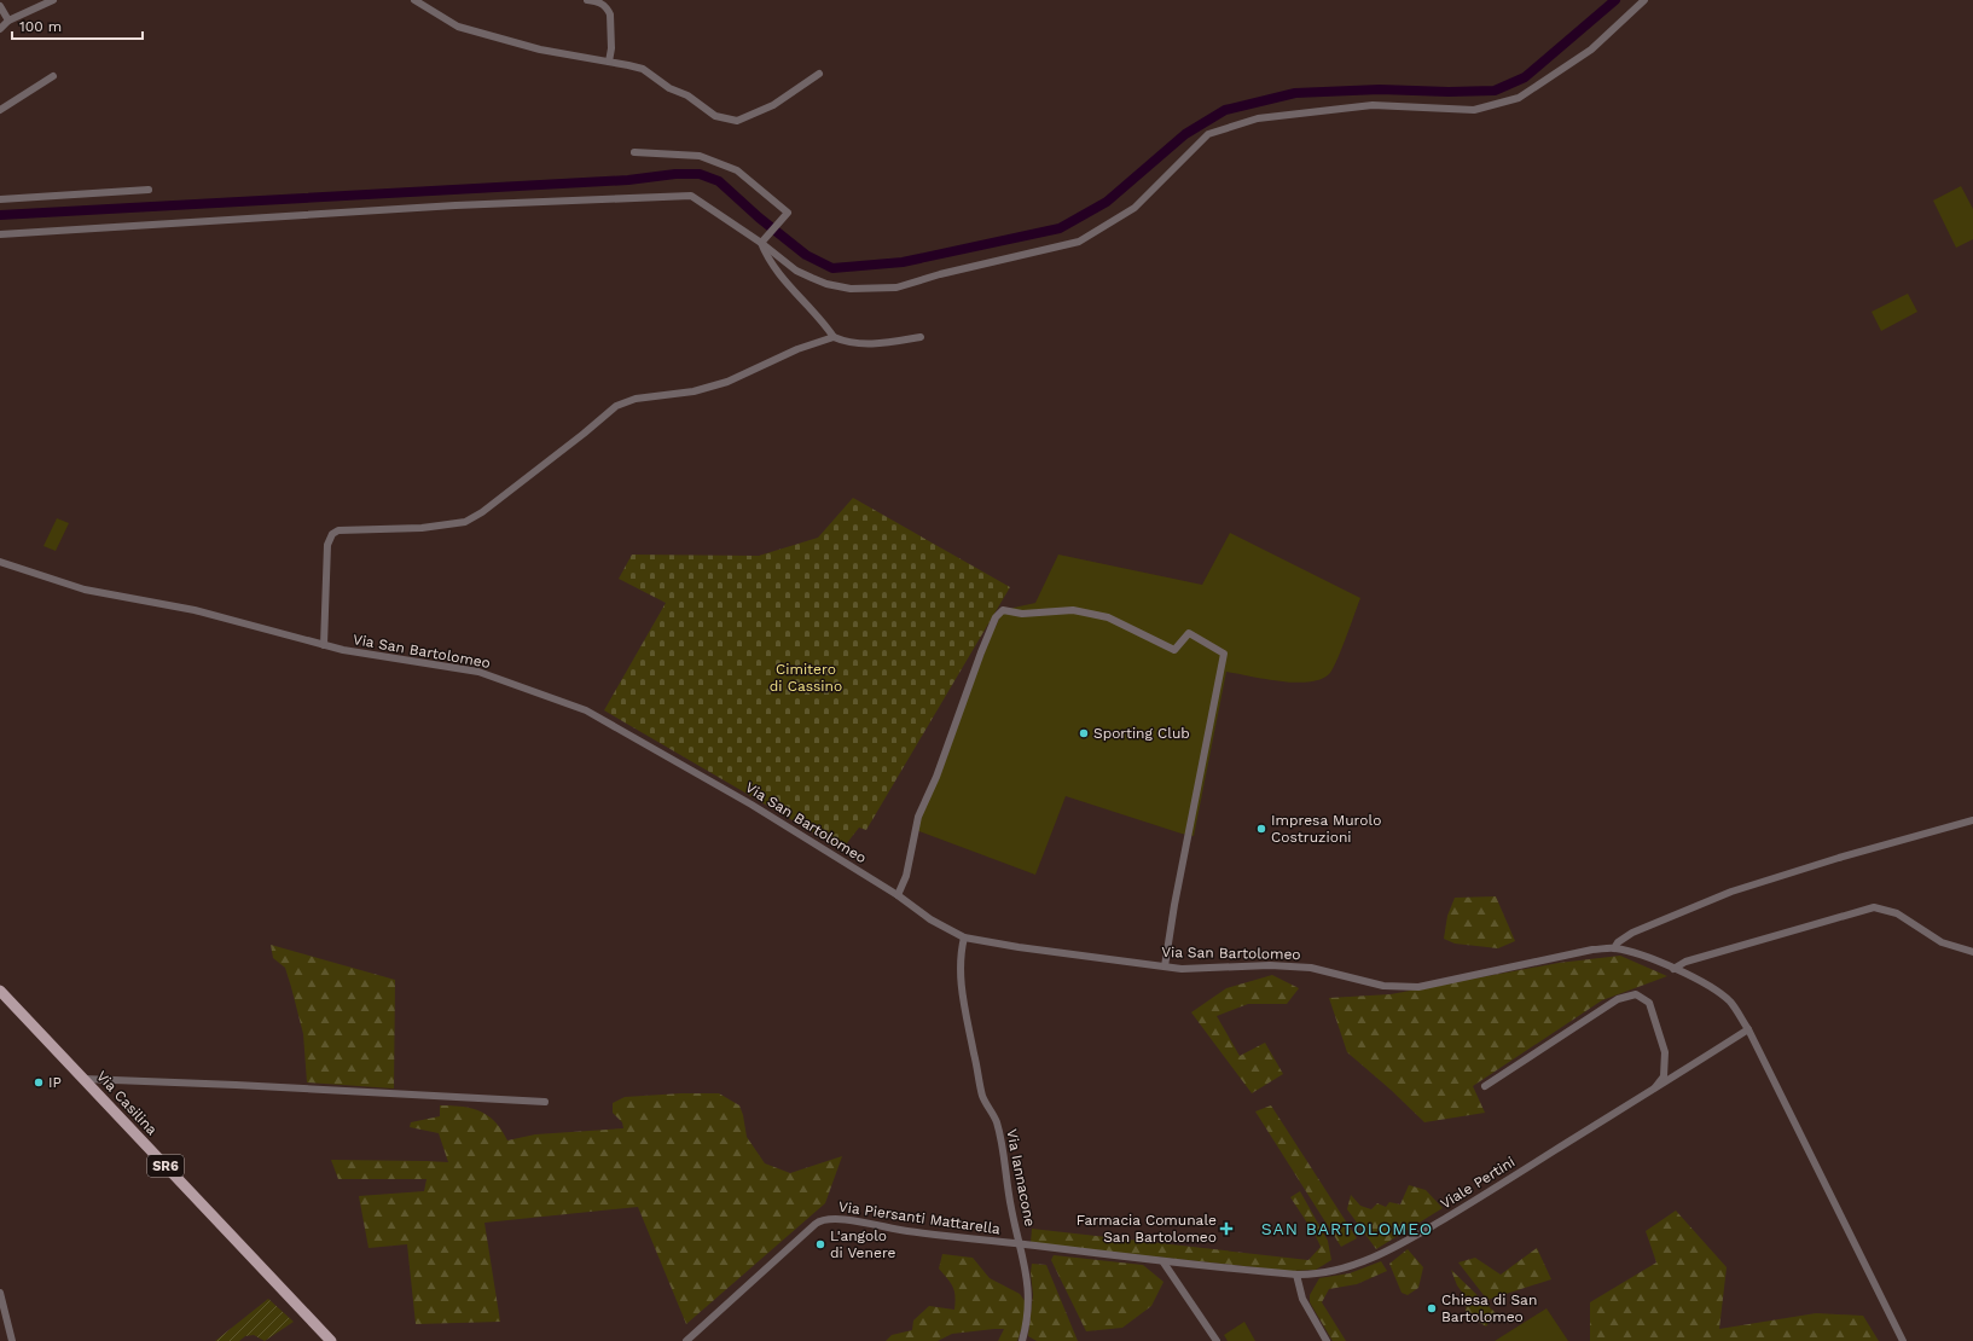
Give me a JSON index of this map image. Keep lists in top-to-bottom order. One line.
{"streets":{"main road":["Via Casilina","SR6"],"street":["Via San Bartolomeo","Via Iannacone","Viale Pertini","Via Piersanti Mattarella"]},"crossings":[["Via San Bartolomeo","Via Iannacone"],["Via San Bartolomeo","Viale Pertini"],["Via Iannacone","Viale Pertini"],["Via Iannacone","Via Piersanti Mattarella"],["Viale Pertini","Via Piersanti Mattarella"]],"districts":["SAN BARTOLOMEO"],"parks":["Cimitero di Cassino"],"places":{"other":["Sporting Club","Impresa Murolo Costruzioni","IP","L'angolo di Venere","Chiesa di San Bartolomeo"],"health":["Farmacia Comunale San Bartolomeo"]},"scale_bar":"100 m"}
